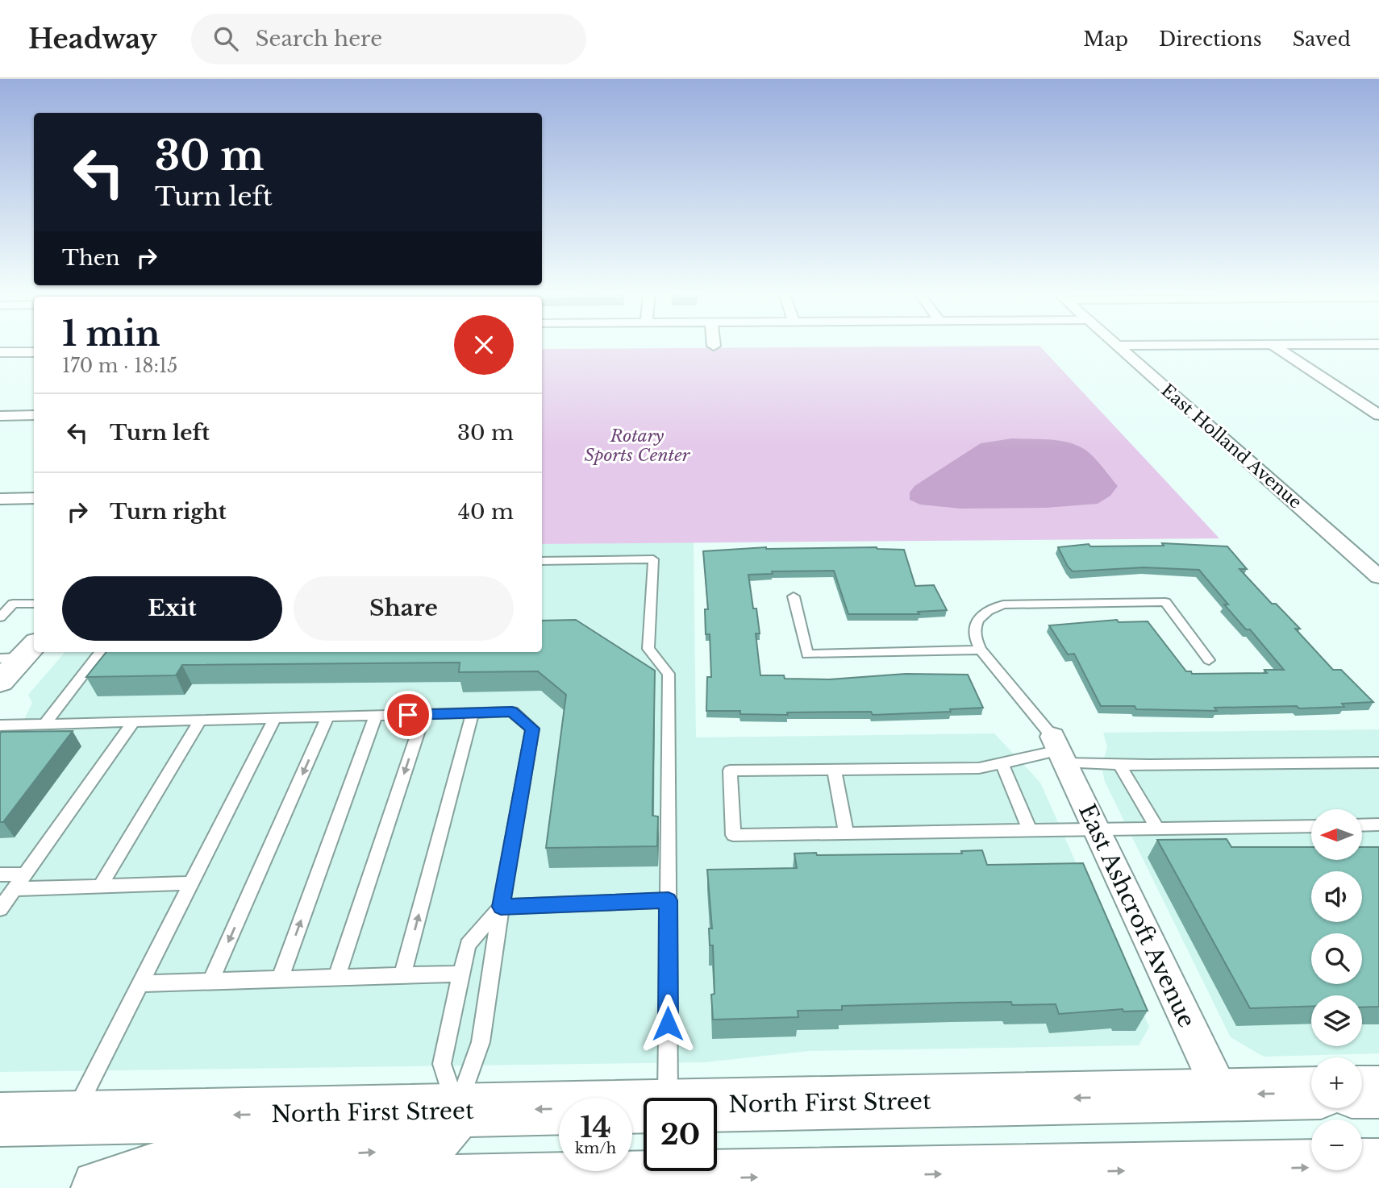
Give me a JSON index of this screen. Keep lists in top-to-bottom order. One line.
{"streets":{"main road":["North First Street"],"street":["East Holland Avenue","East Ashcroft Avenue"]},"crossings":[["East Ashcroft Avenue","North First Street"]],"parks":["Rotary Sports Center"],"north":"left","page":{"header":"Headway","search":"Search here","nav":["Map","Directions","Saved"],"turn":["30 m","Turn left"],"then":"Then","heading":["1 min","170 m · 18:15"],"list":[{"name":"Turn left","value":"30 m"},{"name":"Turn right","value":"40 m"}],"buttons":["Exit","Share"],"map_buttons":["+","−"],"speed":"14 km/h","limit":"20"}}
